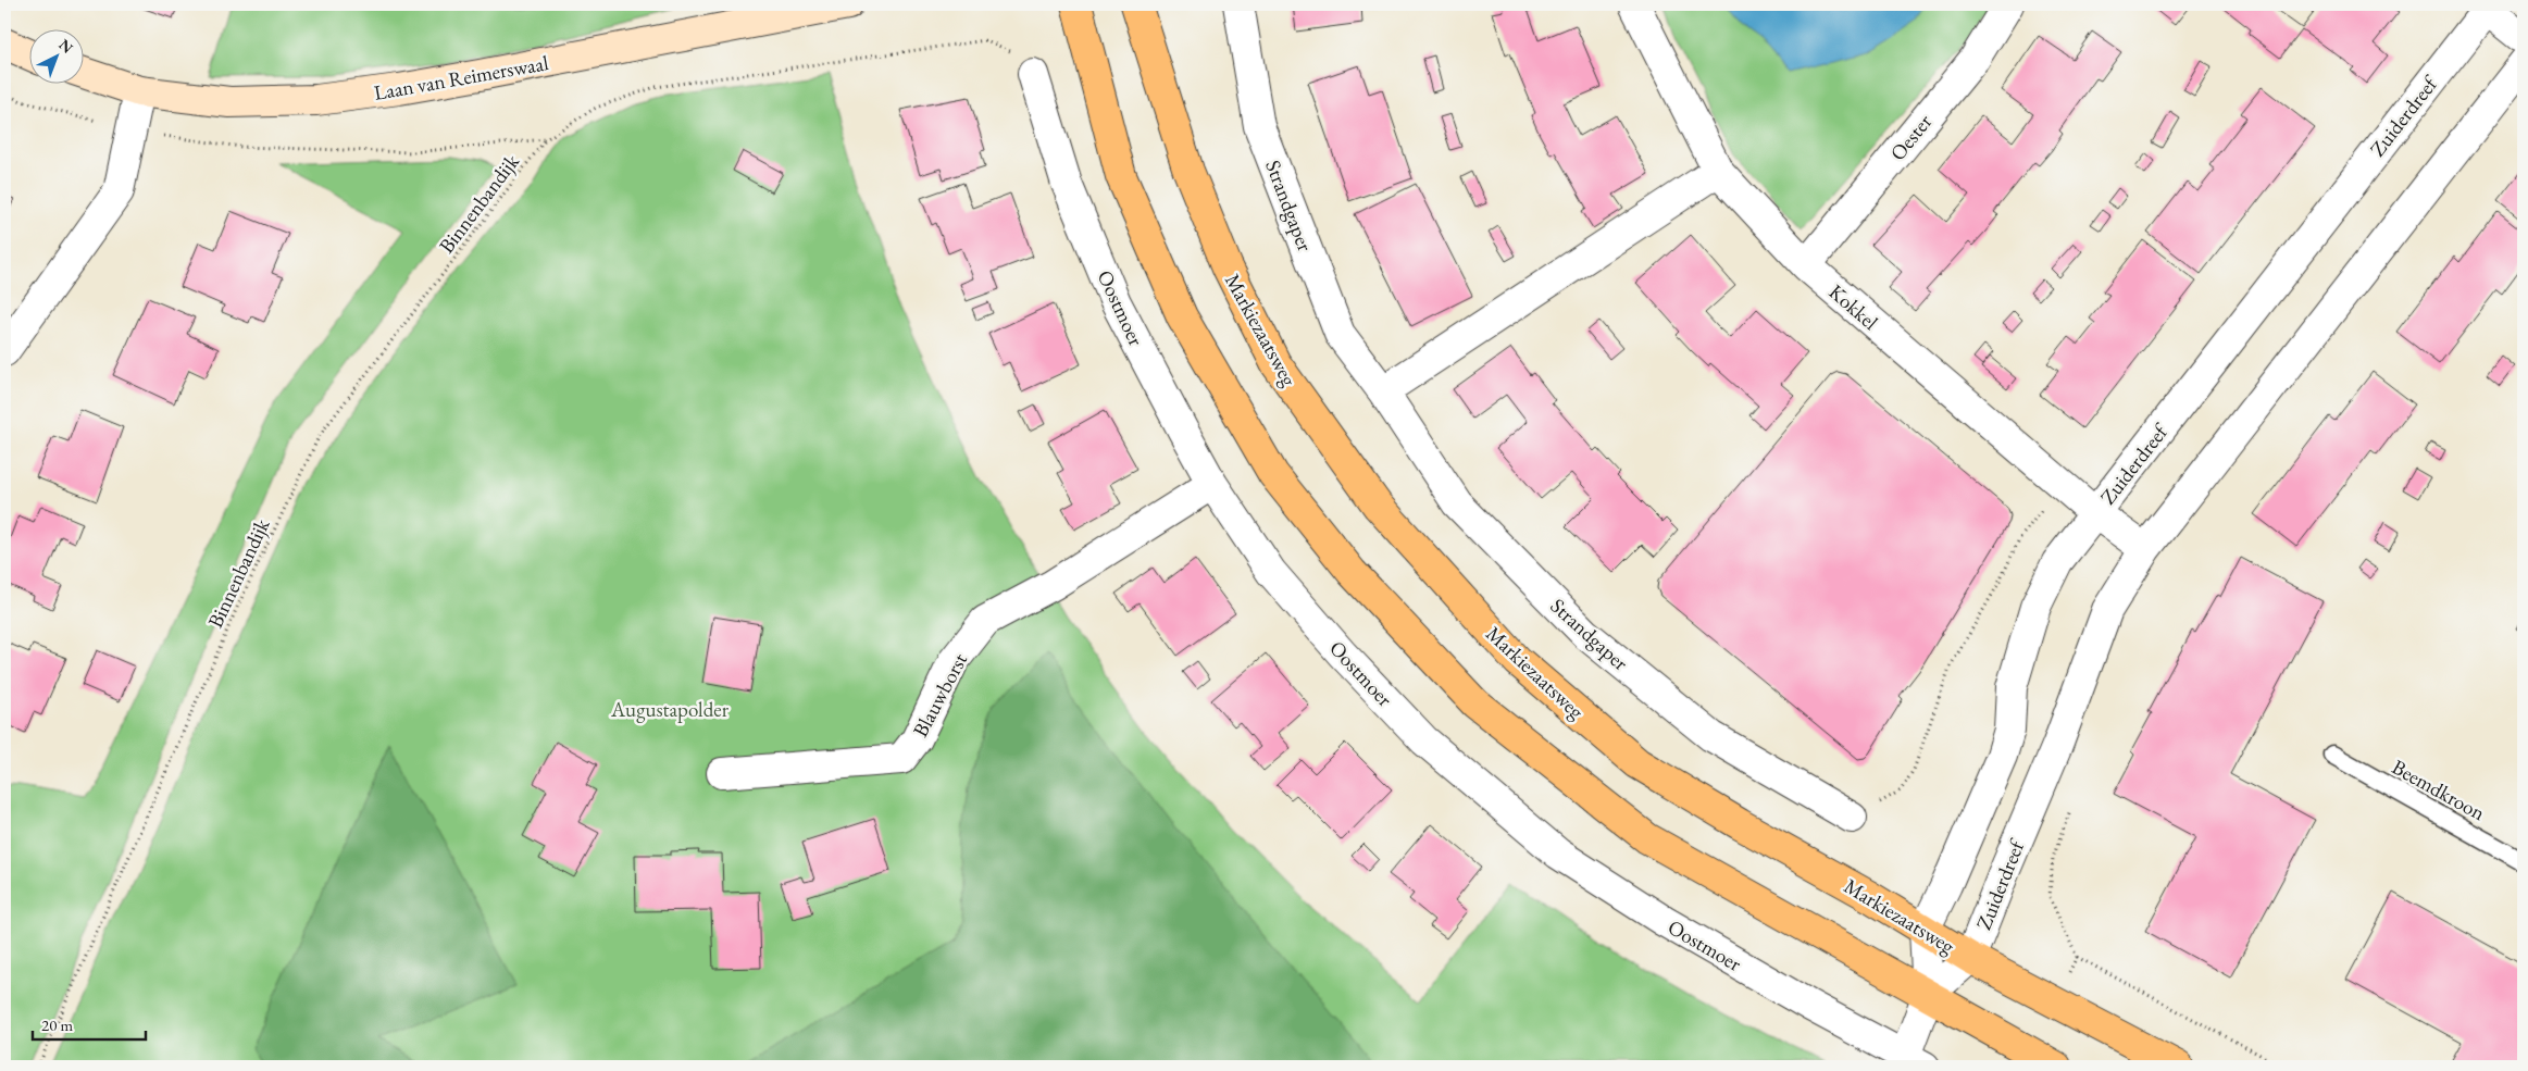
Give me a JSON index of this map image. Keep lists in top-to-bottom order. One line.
{"streets":{"main road":["Markiezaatsweg"],"street":["Laan van Reimerswaal","Zuiderdreef","Oester","Strandgaper","Kokkel","Oostmoer","Blauwborst"],"lane":["Beemdkroon"],"path":["Binnenbandijk"]},"crossings":[["Zuiderdreef","Kokkel"],["Zuiderdreef","Oostmoer"],["Zuiderdreef","Markiezaatsweg"],["Oester","Kokkel"],["Binnenbandijk","Oostmoer"],["Oostmoer","Blauwborst"]],"parks":["Augustapolder"],"scale_bar":"20 m","north":"top right"}
